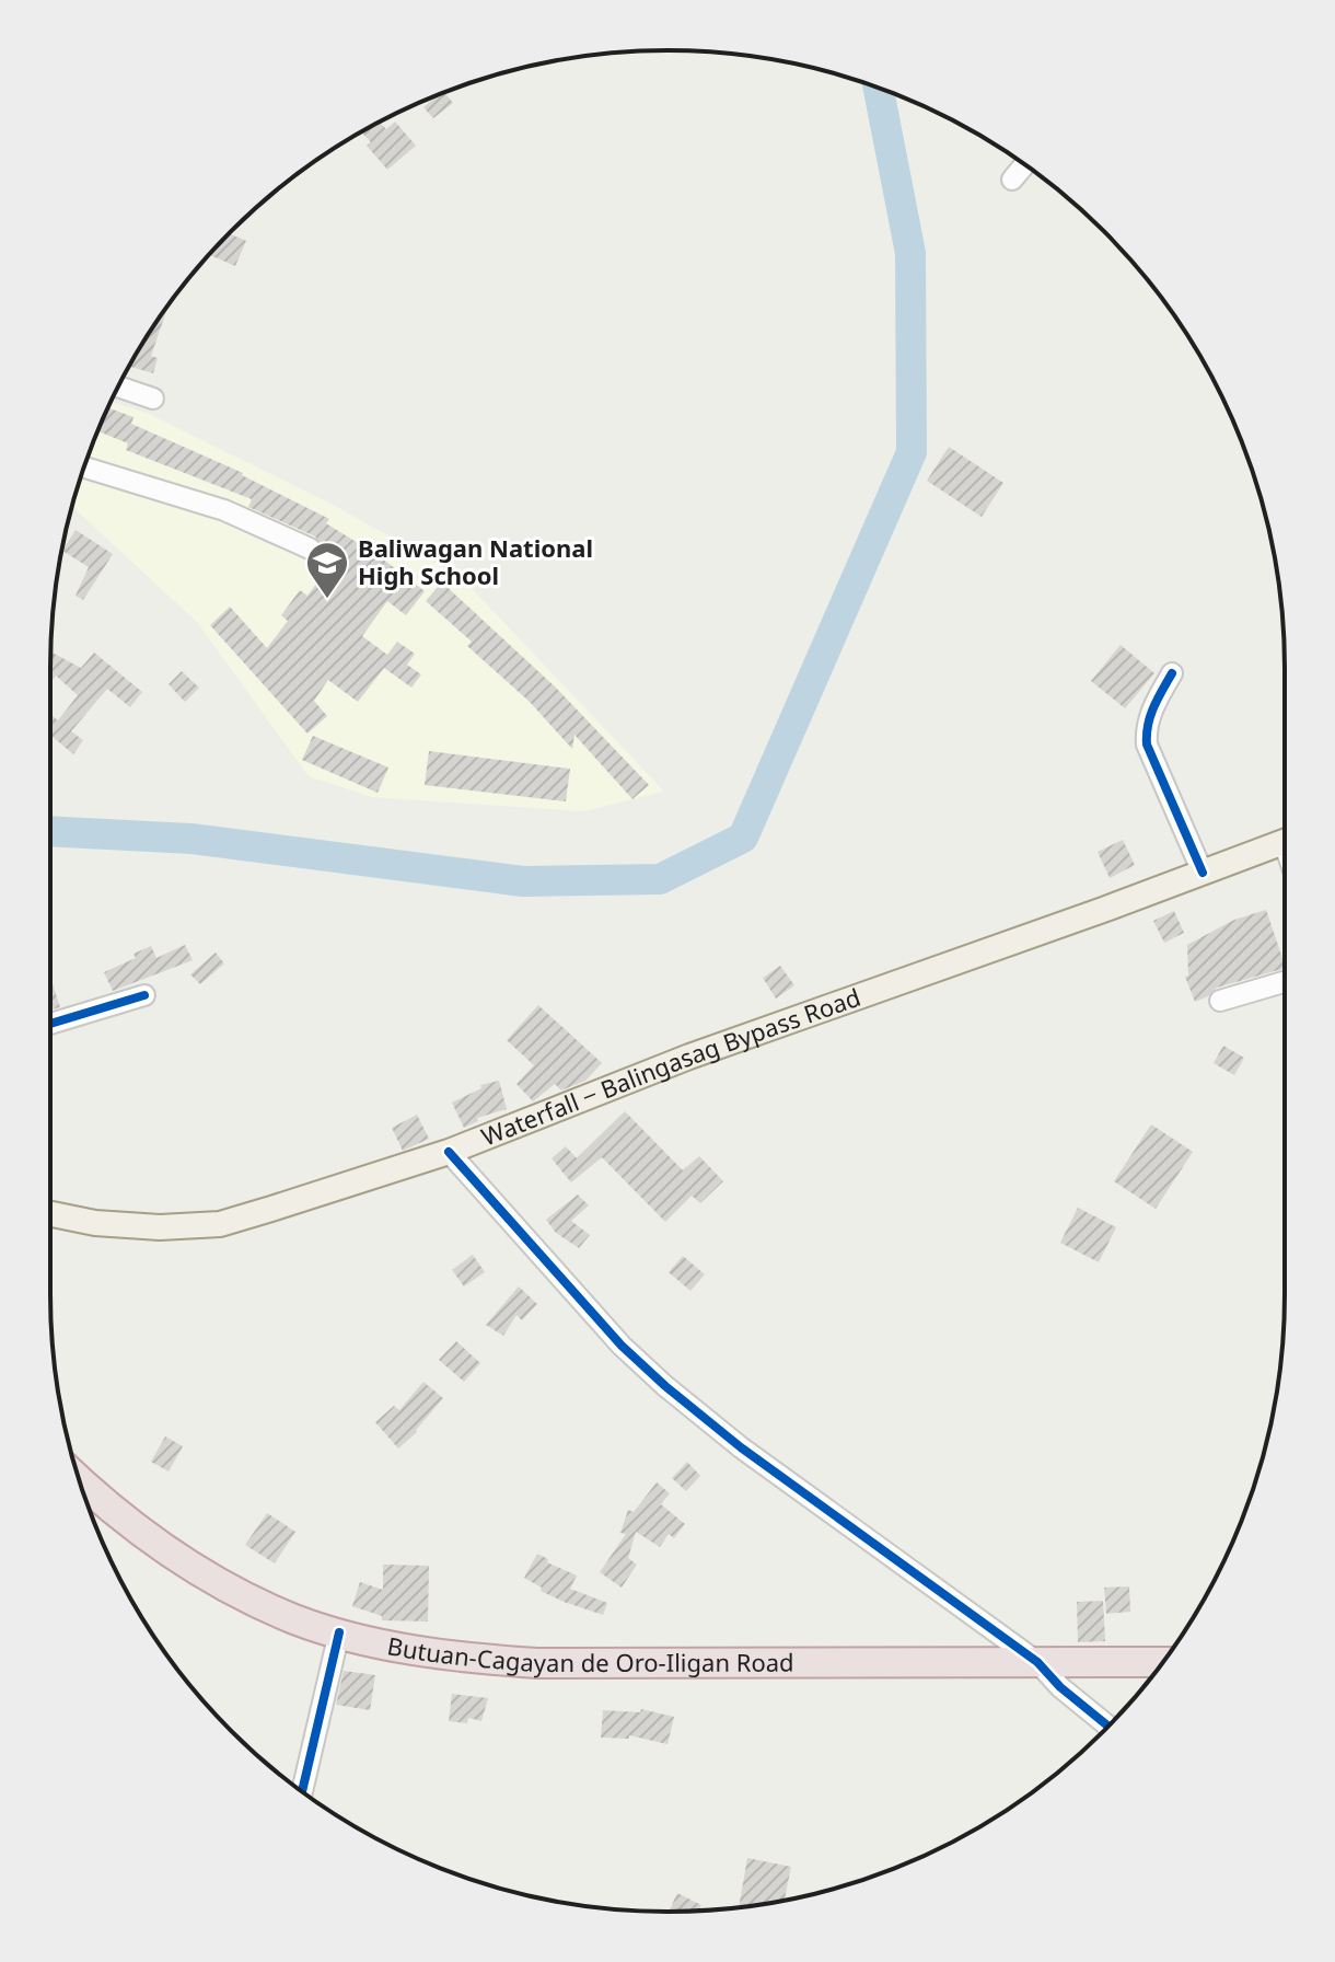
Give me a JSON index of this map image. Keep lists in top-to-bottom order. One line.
{"streets":{"highway":["Butuan-Cagayan de Oro-Iligan Road"],"main road":["Waterfall ‒ Balingasag Bypass Road"]},"places":{"school or university":["Baliwagan National High School"]}}
